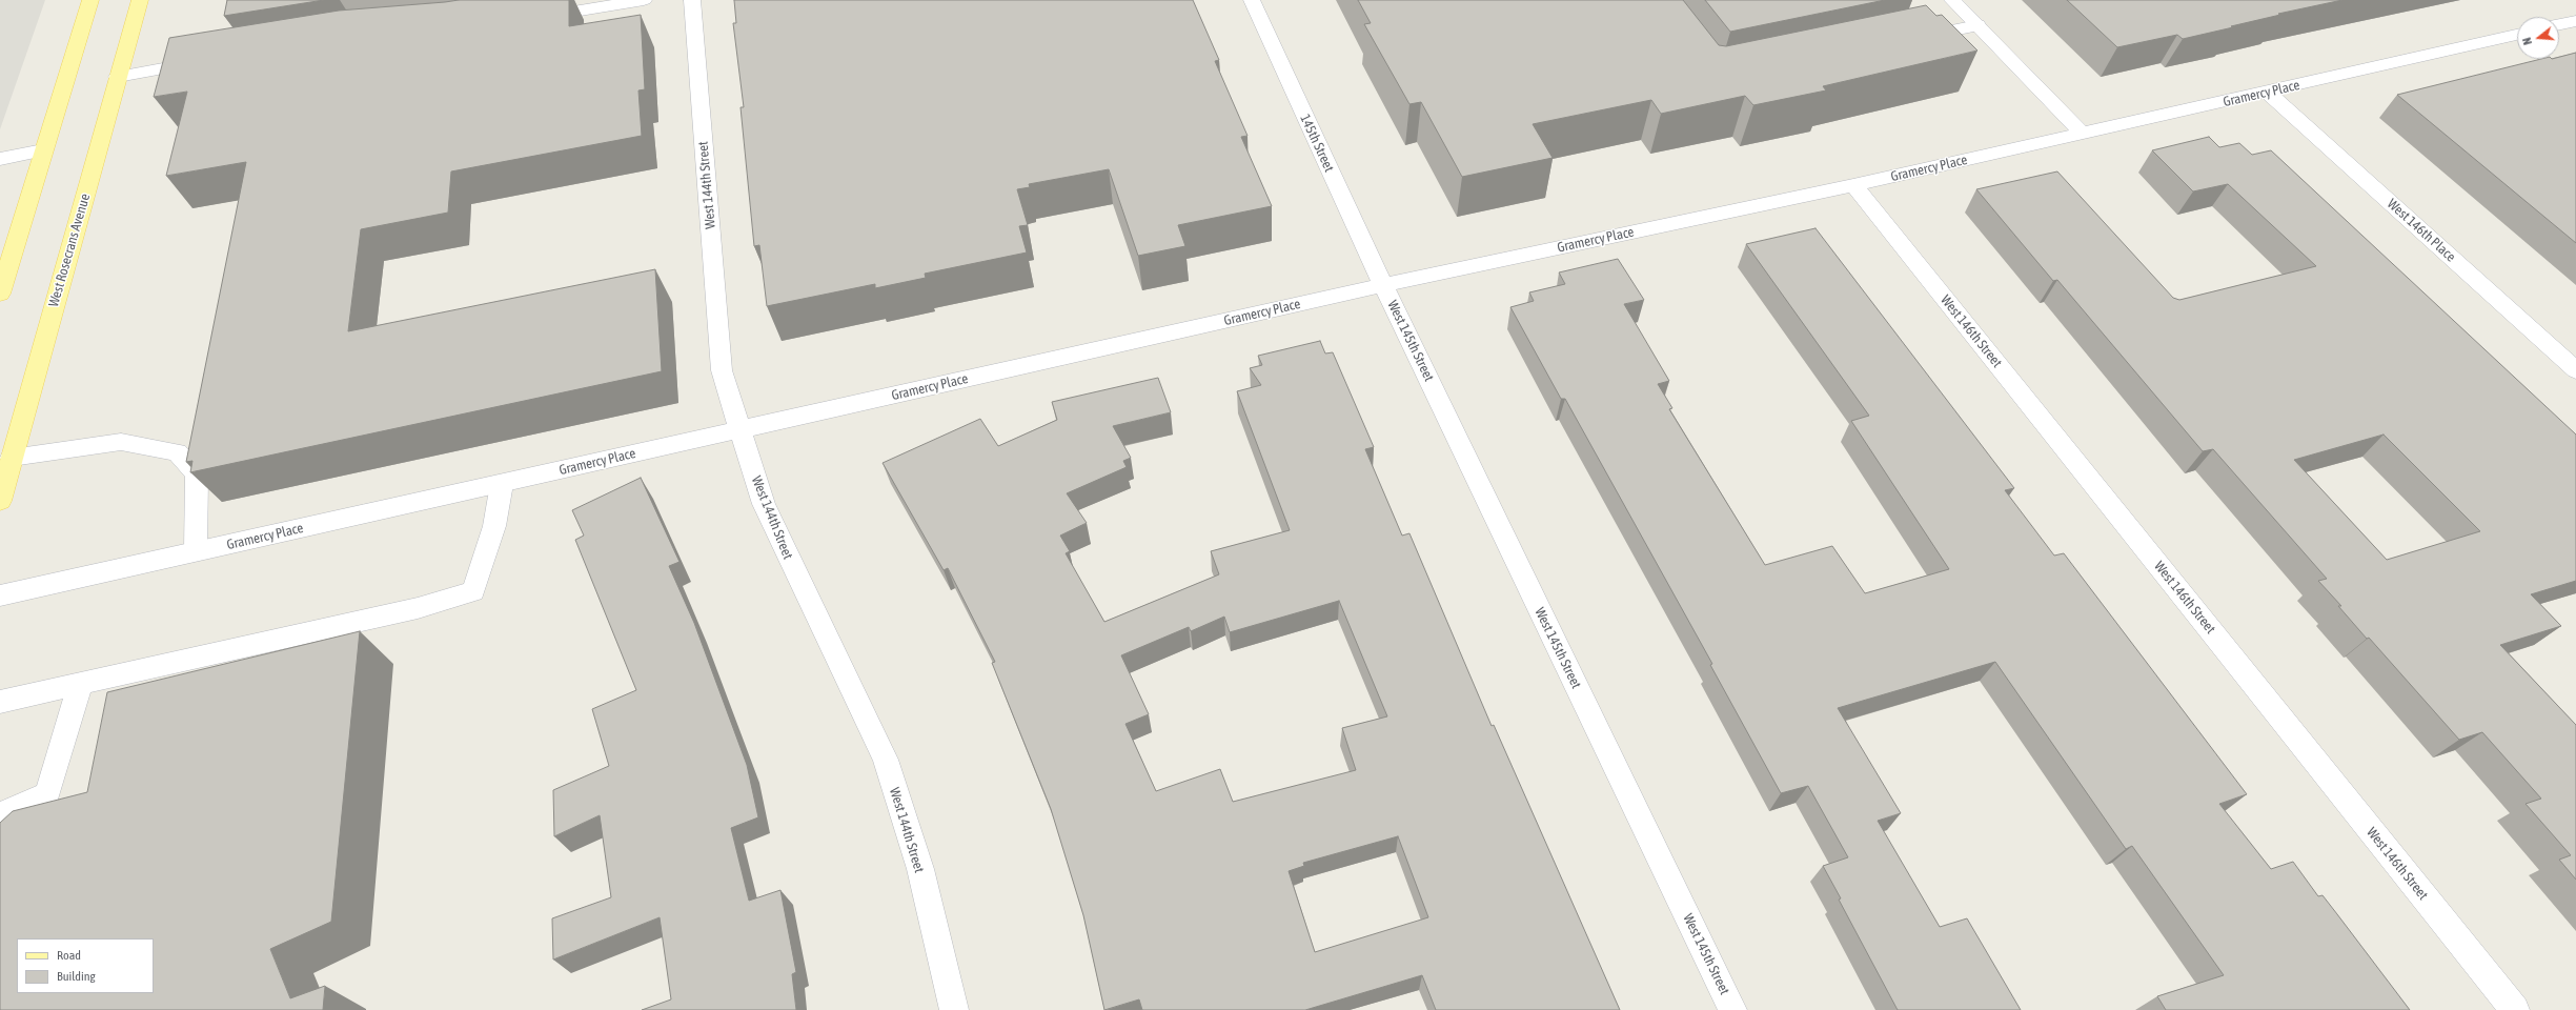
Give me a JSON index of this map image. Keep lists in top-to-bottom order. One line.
{"streets":{"main road":["West Rosecrans Avenue"],"street":["Gramercy Place","145th Street","West 144th Street","West 146th Place","West 146th Street","West 145th Street"]},"crossings":[["Gramercy Place","145th Street"],["Gramercy Place","West 144th Street"],["Gramercy Place","West 146th Place"],["Gramercy Place","West 146th Street"],["Gramercy Place","West 145th Street"],["145th Street","West 145th Street"]],"legend":["Road","Building"],"north":"left"}
